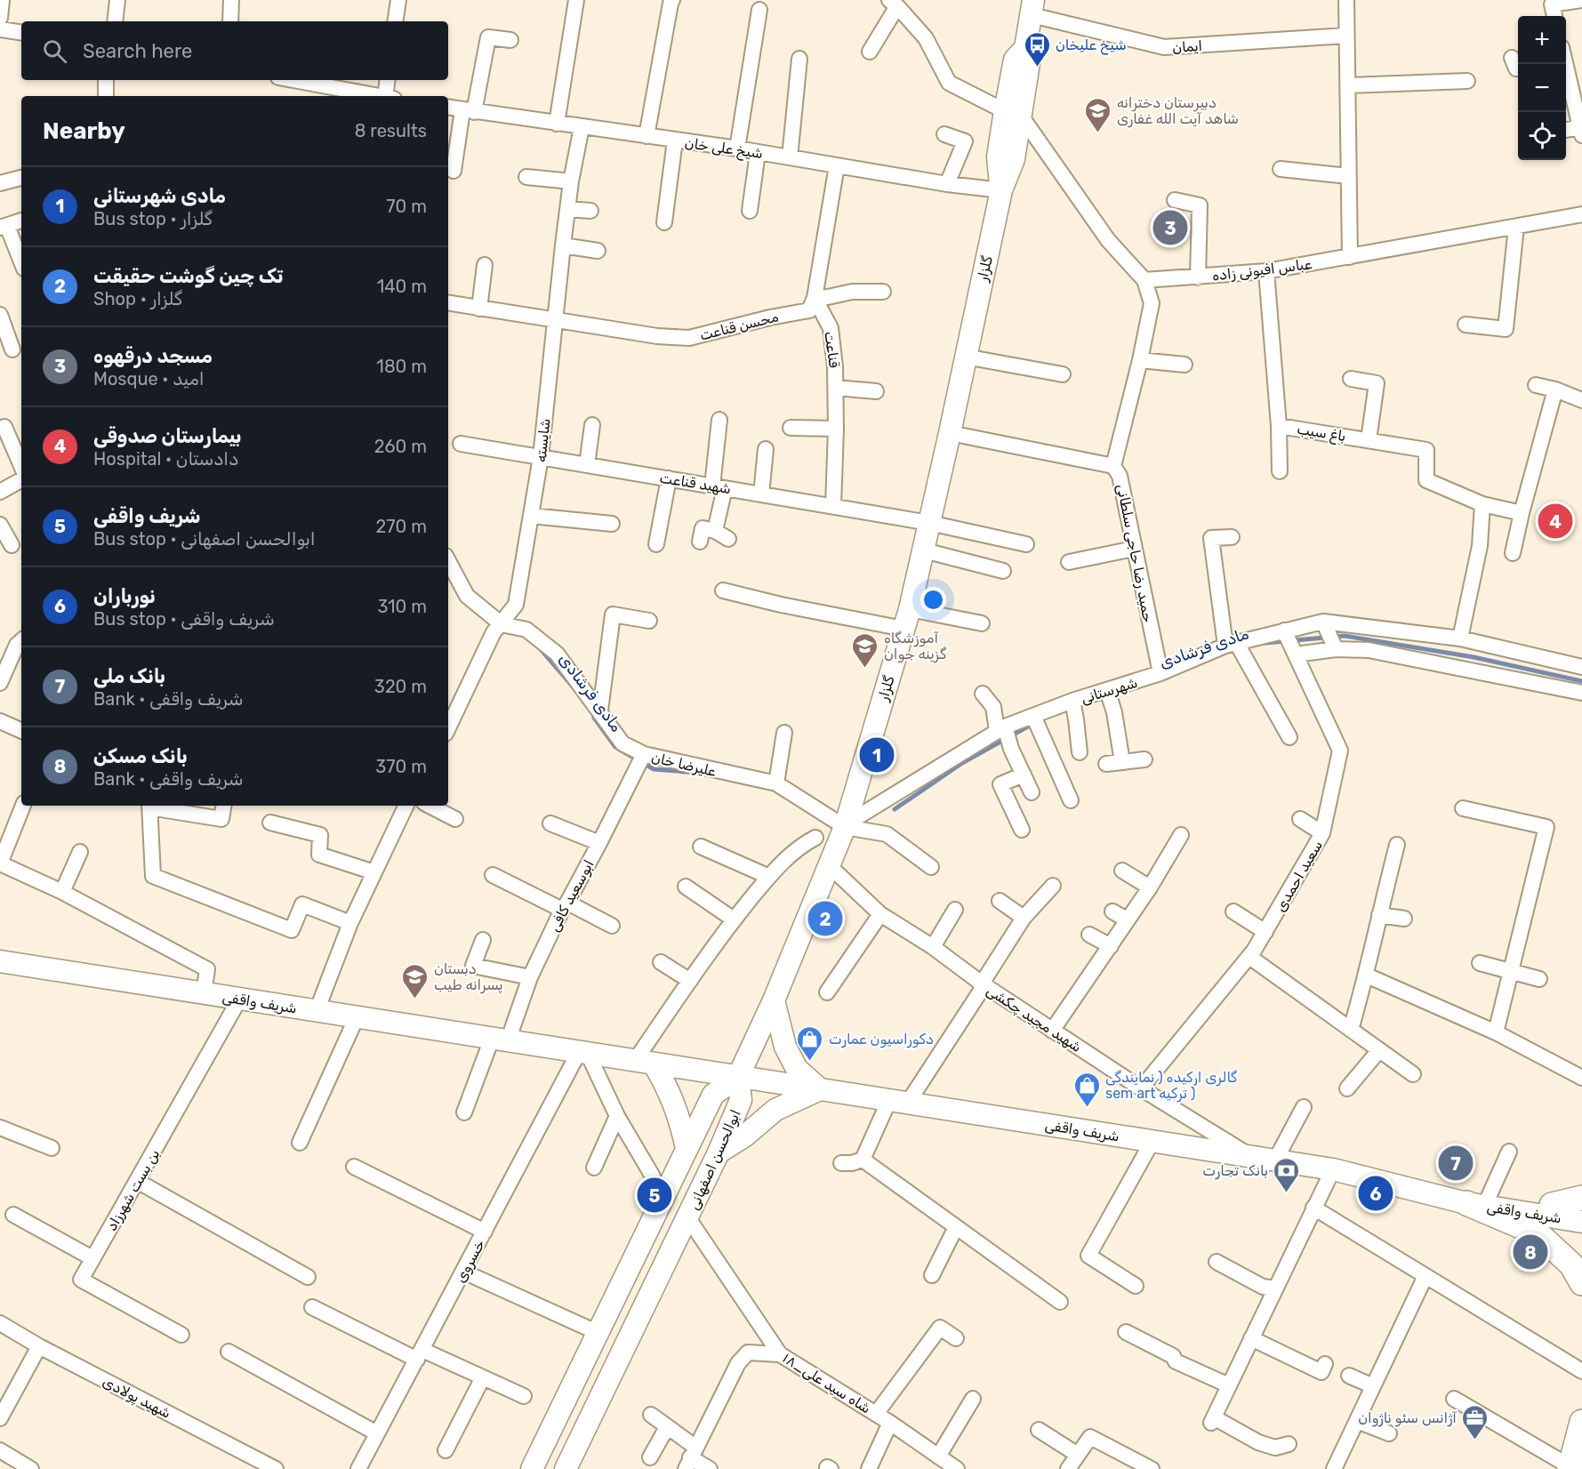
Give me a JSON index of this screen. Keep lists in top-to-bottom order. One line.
{"streets":{"main road":["گلزار","شریف واقفی","ابوالحسن اصفهانی"],"street":["ایمان","شیخ علی خان","عباس افیونی زاده","محسن قناعت","قناعت","باغ سیب","شایسته","شهید قناعت","حمید رضا حاجی سلطانی","شهرستانی","علیرضا خان","سعید احمدی","ابوسعید کافی","شهید مجید چکشی","بن بست شهرزاد","خسروی","۱۸_شاه سید علی","شهید پولادی"]},"crossings":[["ایمان","گلزار"],["شیخ علی خان","گلزار"],["شیخ علی خان","شایسته"],["گلزار","شهید قناعت"],["گلزار","شهرستانی"],["گلزار","علیرضا خان"],["گلزار","شریف واقفی"],["گلزار","شهید مجید چکشی"],["گلزار","ابوالحسن اصفهانی"],["عباس افیونی زاده","باغ سیب"],["عباس افیونی زاده","حمید رضا حاجی سلطانی"],["محسن قناعت","قناعت"],["محسن قناعت","شایسته"],["قناعت","شهید قناعت"],["شایسته","شهید قناعت"],["شایسته","علیرضا خان"],["حمید رضا حاجی سلطانی","شهرستانی"],["شهرستانی","علیرضا خان"],["شهرستانی","سعید احمدی"],["علیرضا خان","ابوسعید کافی"],["سعید احمدی","شهید مجید چکشی"],["ابوسعید کافی","شریف واقفی"],["شریف واقفی","شهید مجید چکشی"],["شریف واقفی","ابوالحسن اصفهانی"],["شریف واقفی","بن بست شهرزاد"],["شریف واقفی","خسروی"],["ابوالحسن اصفهانی","۱۸_شاه سید علی"]],"water":["مادی فرشادی"],"places":{"bus stop":["شیخ علیخان"],"school or university":["دبیرستان دخترانه شاهد آیت الله غفاری","آموزشگاه گزینه جوان","دبستان پسرانه طیب"],"shop":["دکوراسیون عمارت","گالری ارکیده ( نمایندگی sem art ترکیه )"],"bank":["بانک تجارت"],"office":["آژانس سئو ناژوان"]},"page":{"map_buttons":["+","−"],"search":"Search here","heading":["Nearby","8 results"],"list":[{"mark":"1","name":"مادی شهرستانی","note":"Bus stop · گلزار","value":"70 m"},{"mark":"2","name":"تک چین گوشت حقیقت","note":"Shop · گلزار","value":"140 m"},{"mark":"3","name":"مسجد درقهوه","note":"Mosque · امید","value":"180 m"},{"mark":"4","name":"بیمارستان صدوقی","note":"Hospital · دادستان","value":"260 m"},{"mark":"5","name":"شریف واقفی","note":"Bus stop · ابوالحسن اصفهانی","value":"270 m"},{"mark":"6","name":"نورباران","note":"Bus stop · شریف واقفی","value":"310 m"},{"mark":"7","name":"بانک ملی","note":"Bank · شریف واقفی","value":"320 m"},{"mark":"8","name":"بانک مسکن","note":"Bank · شریف واقفی","value":"370 m"}],"pins":["3","4","1","2","7","6","5","8"]}}
